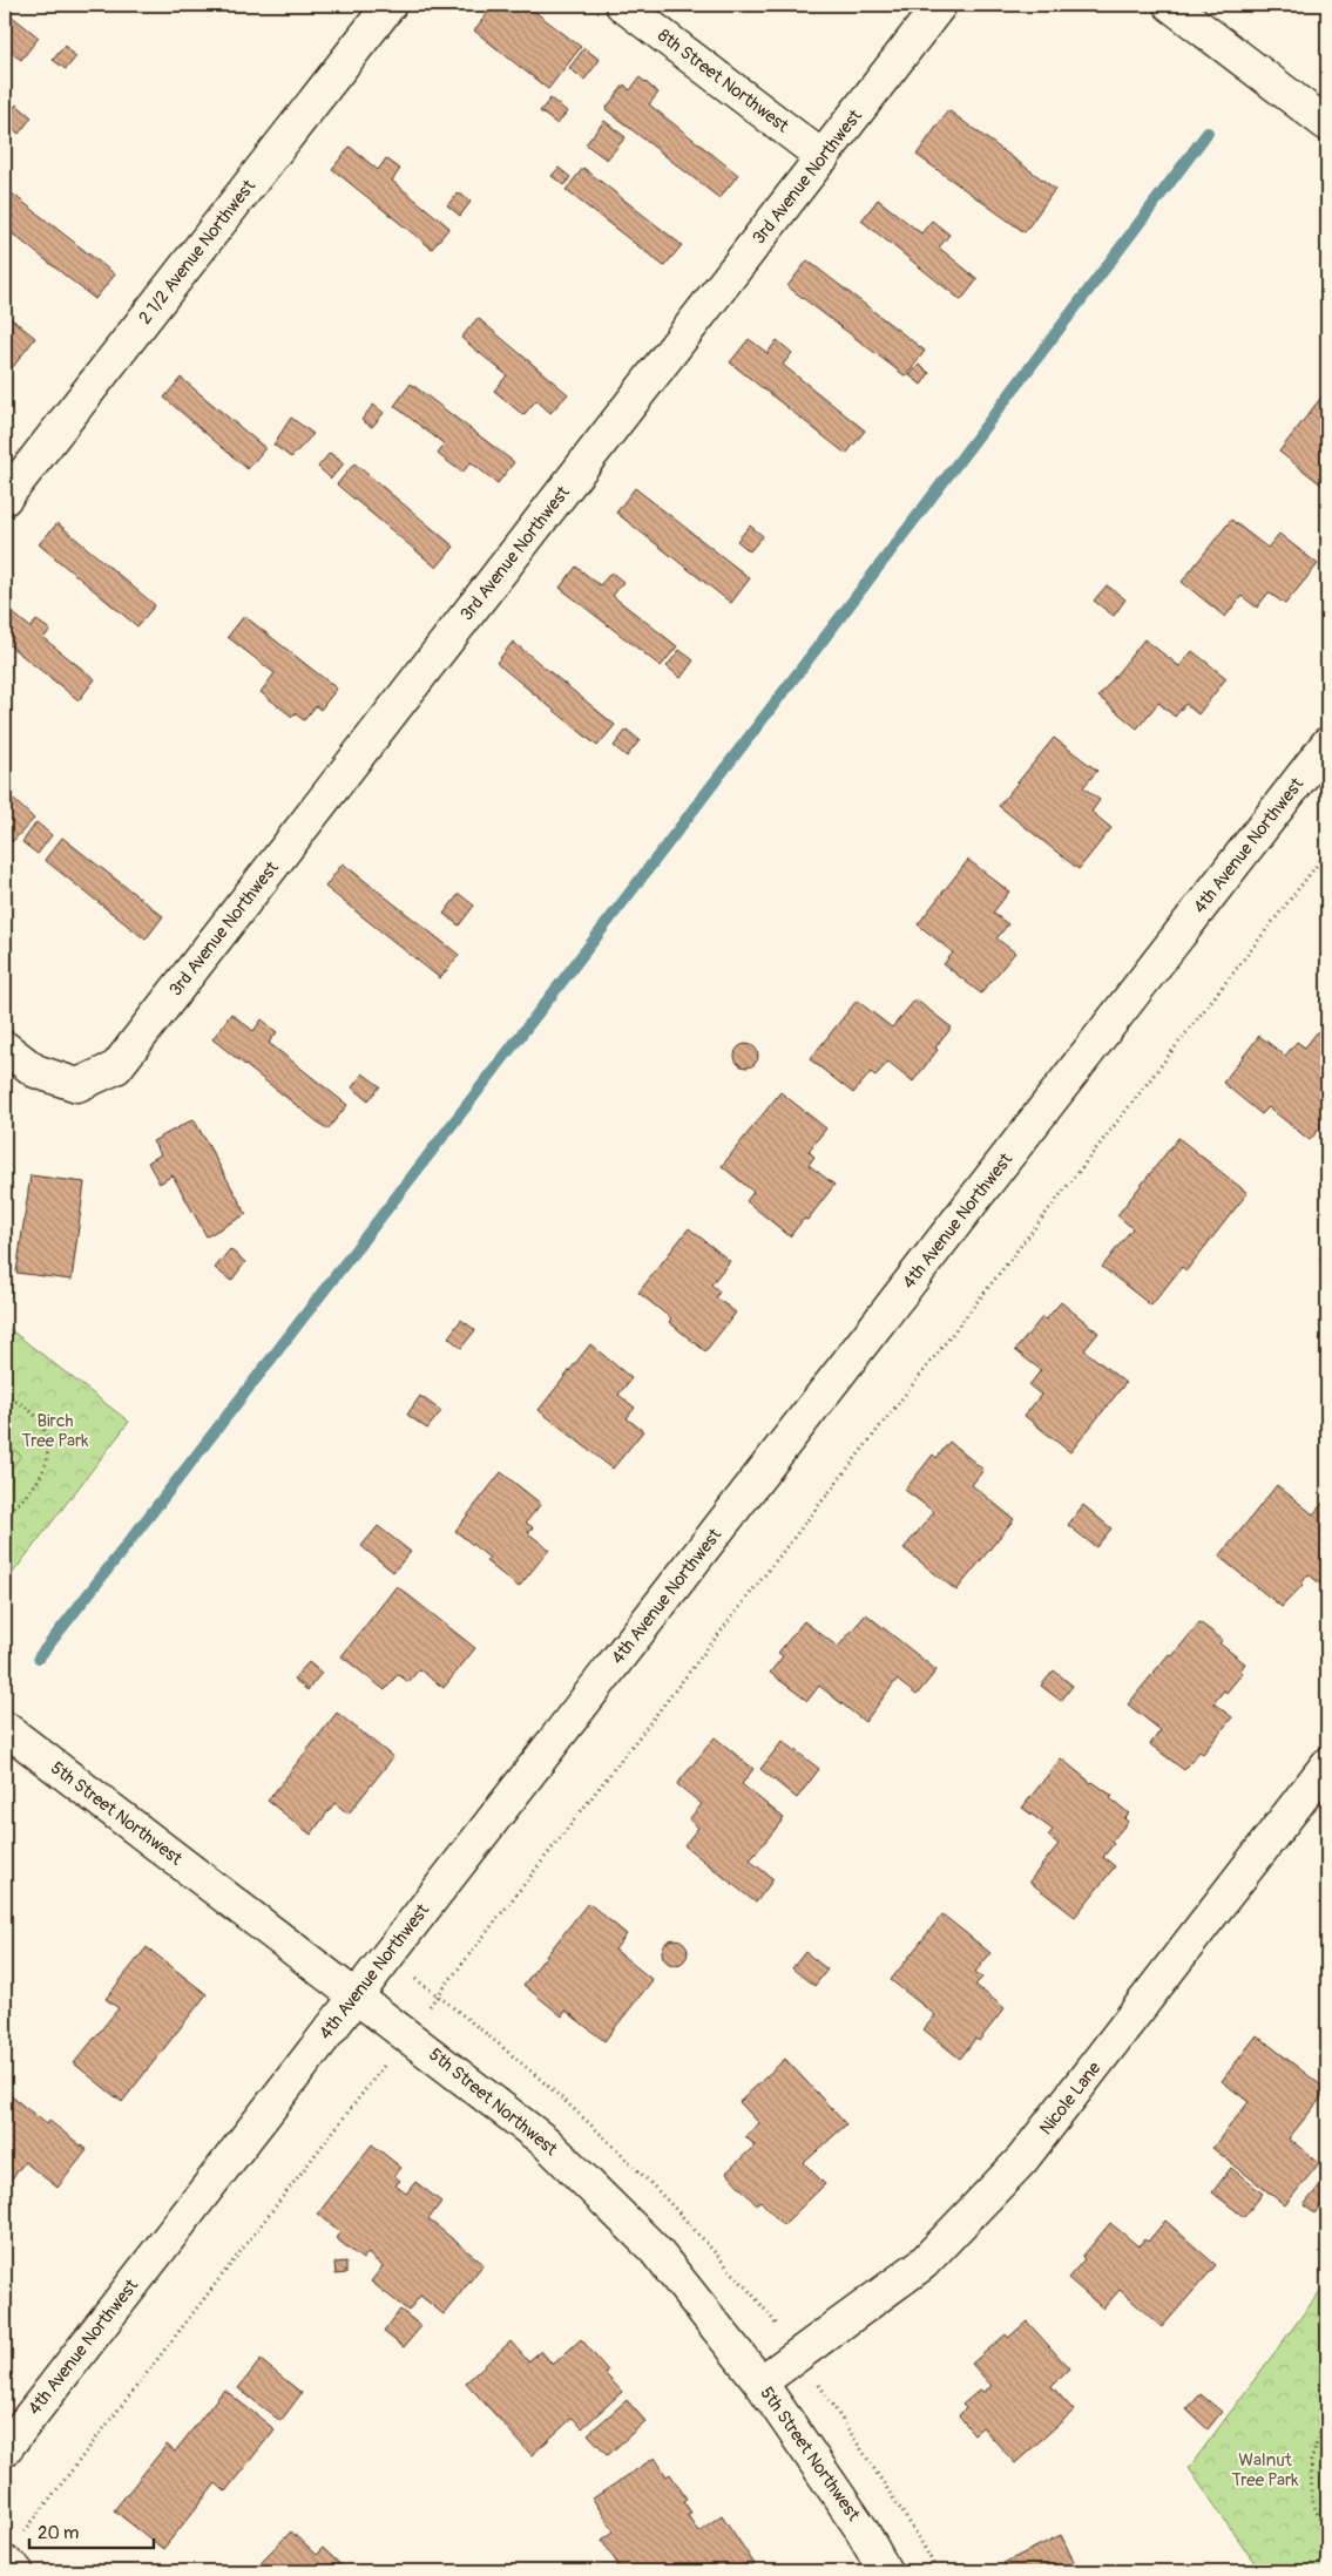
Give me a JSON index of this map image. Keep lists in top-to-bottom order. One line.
{"streets":{"street":["8th Street Northwest","3rd Avenue Northwest","2 1/2 Avenue Northwest","4th Avenue Northwest","5th Street Northwest","Nicole Lane"]},"crossings":[["8th Street Northwest","3rd Avenue Northwest"],["4th Avenue Northwest","5th Street Northwest"],["5th Street Northwest","Nicole Lane"]],"parks":["Birch Tree Park","Walnut Tree Park"],"scale_bar":"20 m"}
